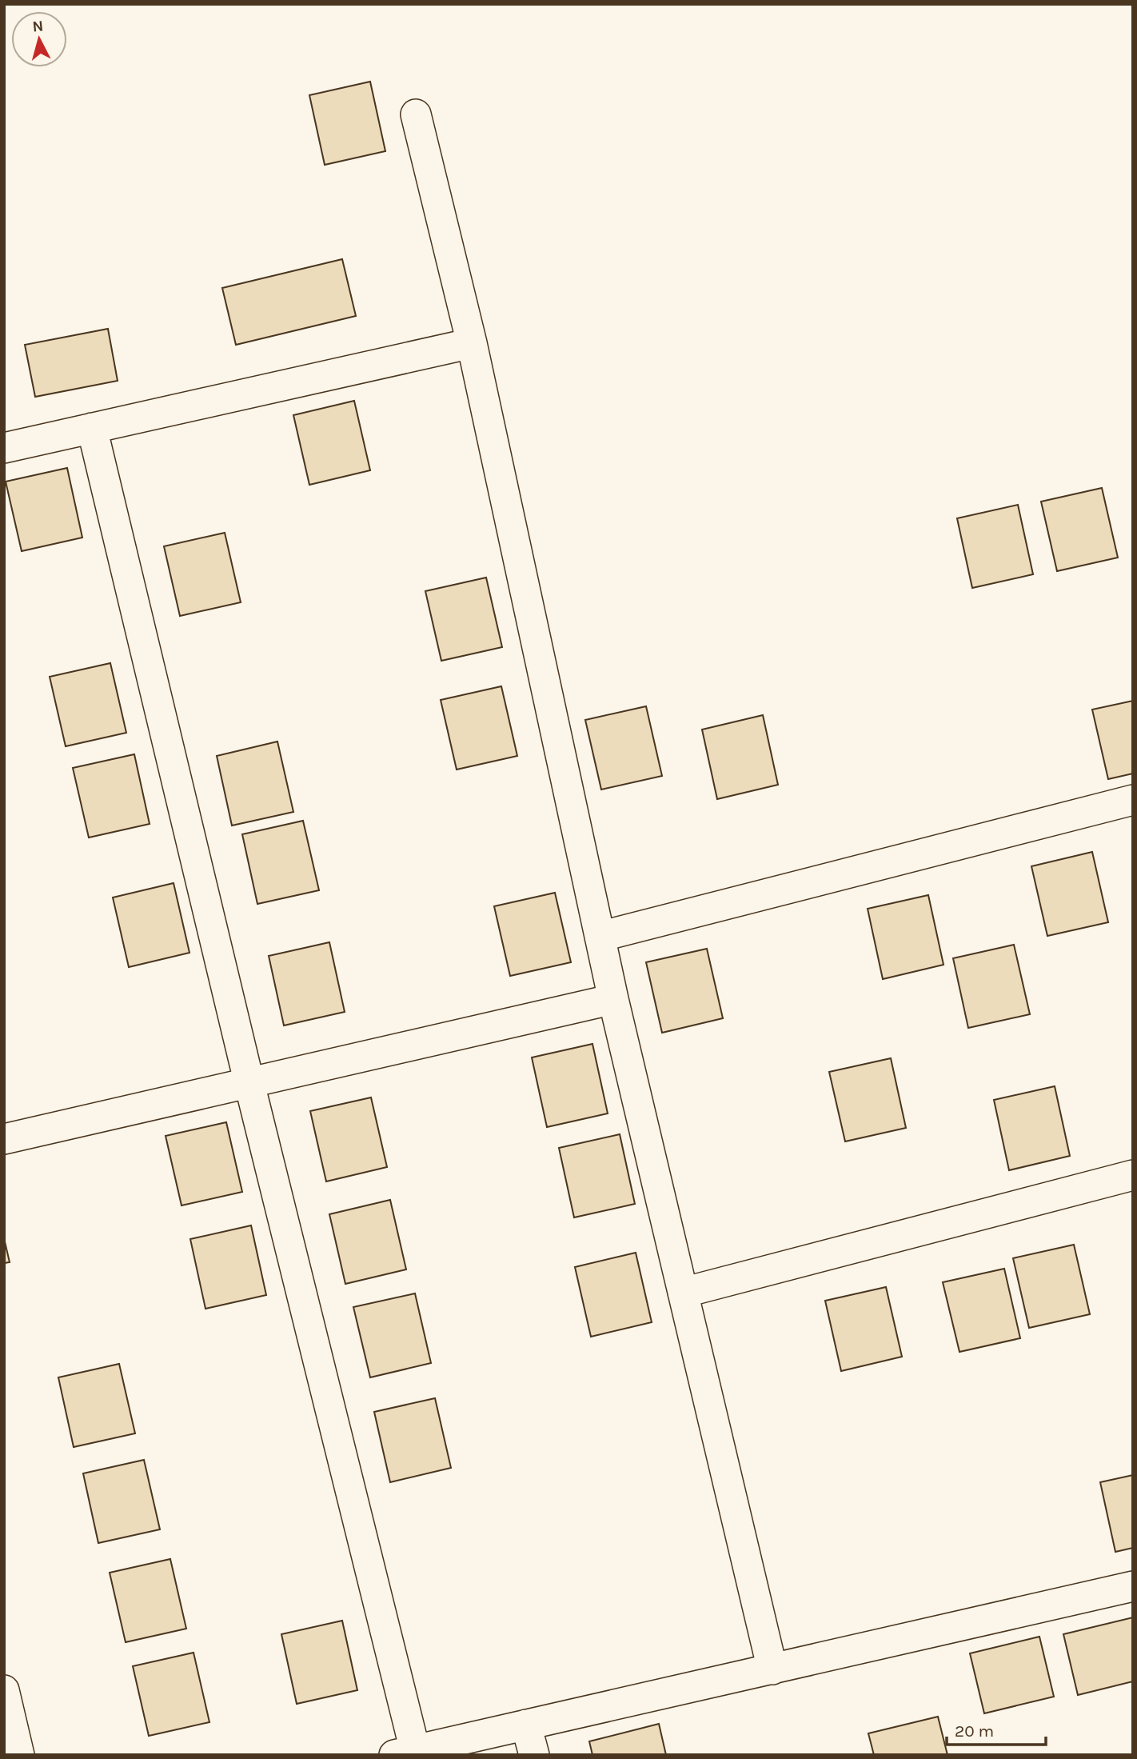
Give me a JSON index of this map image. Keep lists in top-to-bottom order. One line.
{"scale_bar":"20 m","north":"top"}
